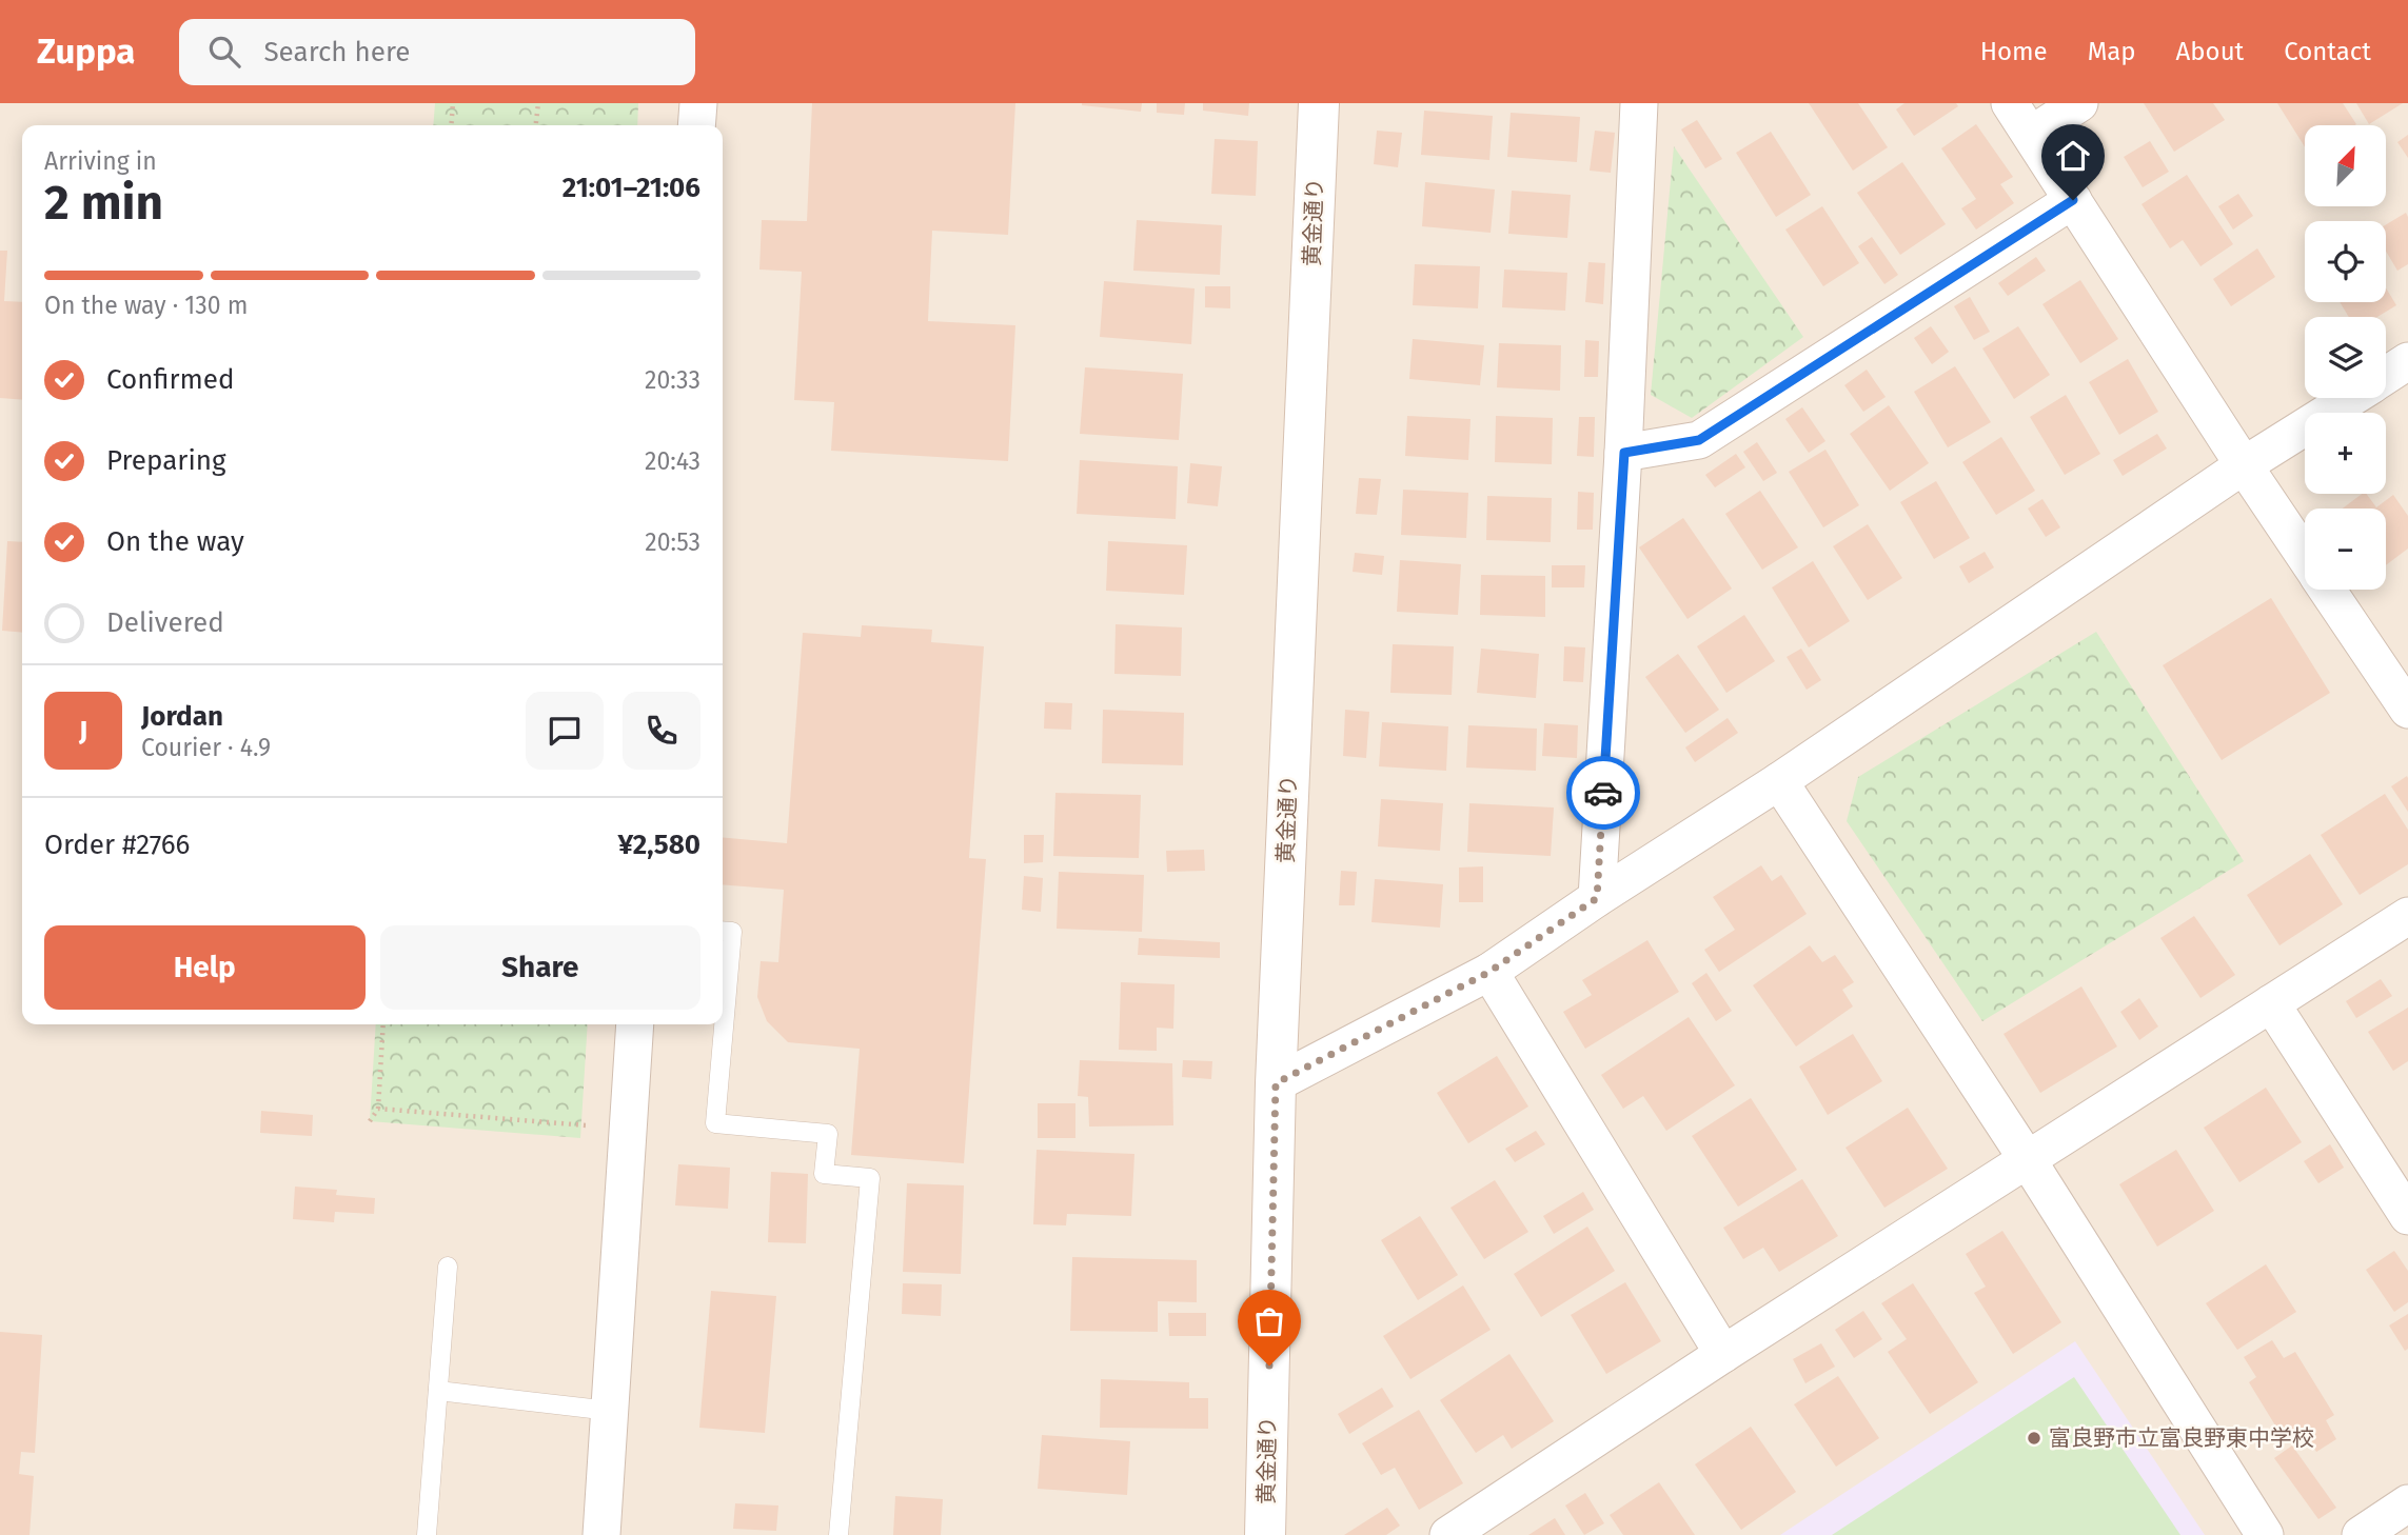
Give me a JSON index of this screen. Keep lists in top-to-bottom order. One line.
{"streets":{"street":["黄金通り"]},"places":["富良野市立富良野東中学校"],"north":"top right","page":{"header":"Zuppa","search":"Search here","nav":["Home","Map","About","Contact"],"map_buttons":["+","−"],"heading":["2 min","Arriving in","21:01–21:06"],"panel":["Jordan","Courier · 4.9","Order #2766","¥2,580"],"bar":"On the way · 130 m","list":[["Confirmed","20:33"],["Preparing","20:43"],["On the way","20:53"],"Delivered"],"round":"J","buttons":["Help","Share"]}}
